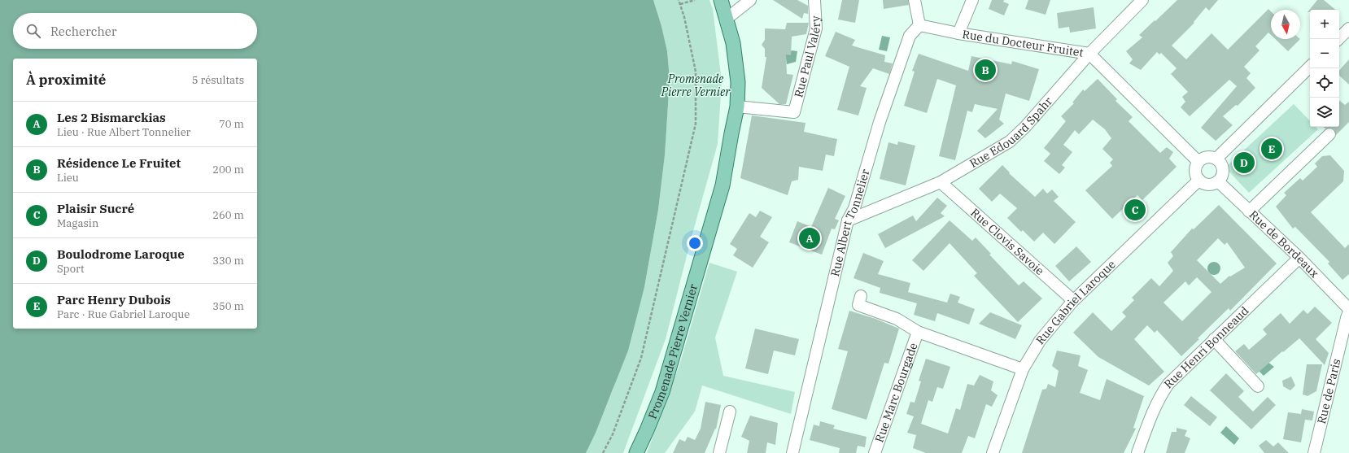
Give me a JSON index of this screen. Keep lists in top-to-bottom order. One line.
{"streets":{"main road":["Promenade Pierre Vernier"],"street":["Rue du Docteur Fruitet","Rue Paul Valéry","Rue Edouard Spahr","Rue Albert Tonnelier","Rue Clovis Savoie","Rue de Bordeaux","Rue Gabriel Laroque","Rue Henri Bonneaud","Rue de Paris","Rue Marc Bourgade"]},"crossings":[["Rue du Docteur Fruitet","Rue Edouard Spahr"],["Rue du Docteur Fruitet","Rue Albert Tonnelier"],["Rue du Docteur Fruitet","Rue de Bordeaux"],["Rue du Docteur Fruitet","Rue Gabriel Laroque"],["Rue Paul Valéry","Promenade Pierre Vernier"],["Rue Edouard Spahr","Rue Albert Tonnelier"],["Rue Edouard Spahr","Rue Clovis Savoie"],["Rue Clovis Savoie","Rue Gabriel Laroque"],["Rue de Bordeaux","Rue Gabriel Laroque"],["Rue de Bordeaux","Rue Henri Bonneaud"],["Rue de Bordeaux","Rue de Paris"]],"parks":["Promenade Pierre Vernier"],"north":"bottom","page":{"map_buttons":["+","−"],"search":"Rechercher","pins":["B","E","D","C","A"],"heading":["À proximité","5 résultats"],"list":[{"mark":"A","name":"Les 2 Bismarckias","note":"Lieu · Rue Albert Tonnelier","value":"70 m"},{"mark":"B","name":"Résidence Le Fruitet","note":"Lieu","value":"200 m"},{"mark":"C","name":"Plaisir Sucré","note":"Magasin","value":"260 m"},{"mark":"D","name":"Boulodrome Laroque","note":"Sport","value":"330 m"},{"mark":"E","name":"Parc Henry Dubois","note":"Parc · Rue Gabriel Laroque","value":"350 m"}]}}
